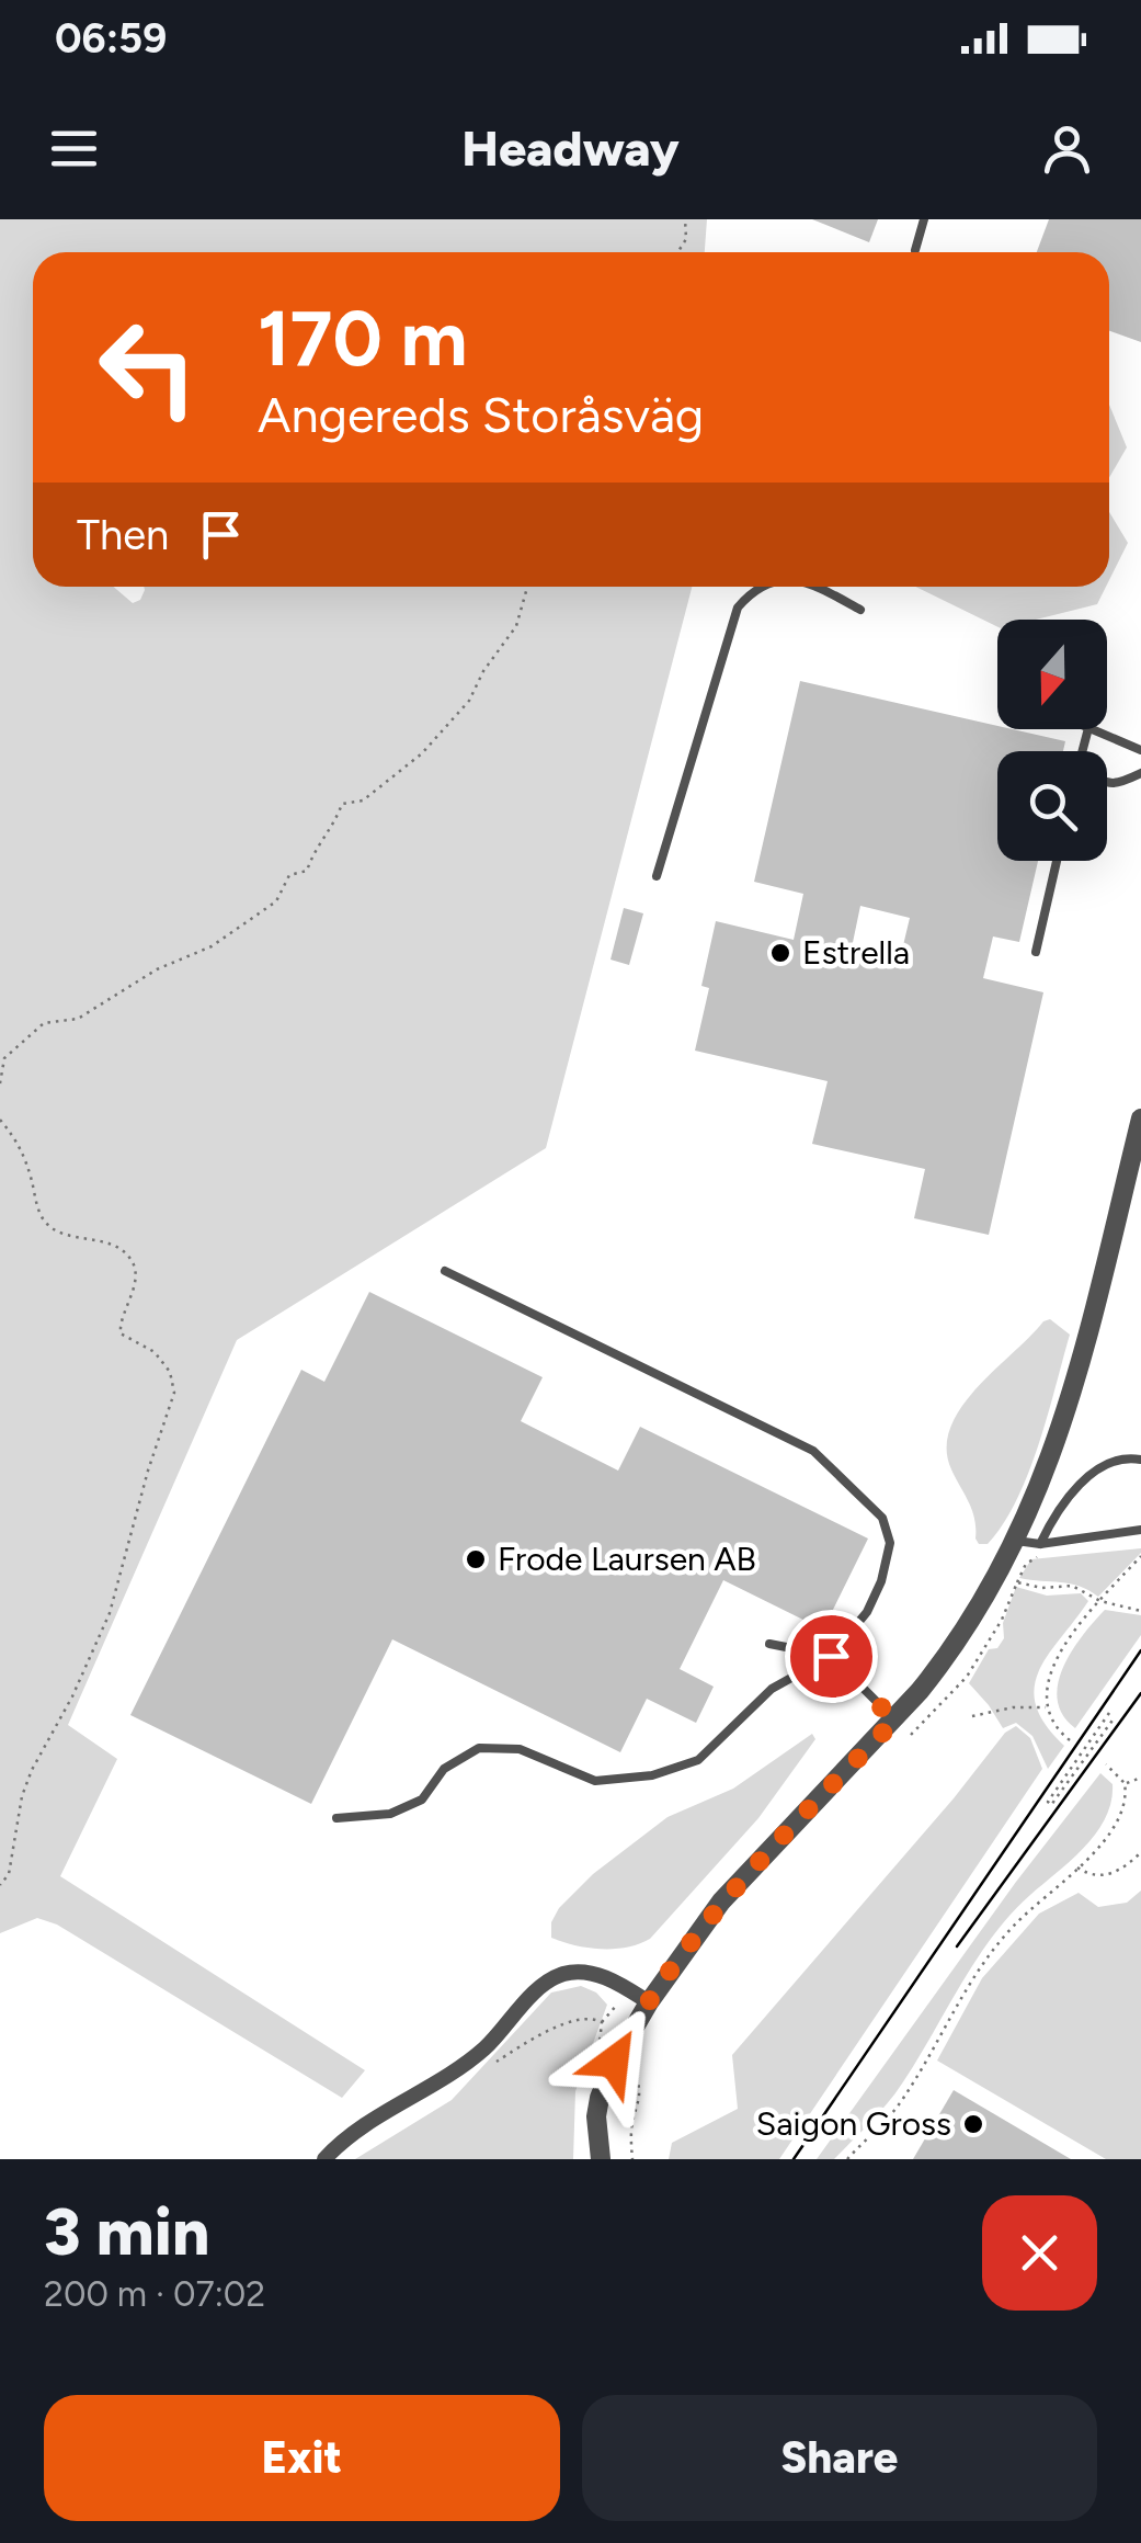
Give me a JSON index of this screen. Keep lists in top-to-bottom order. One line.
{"places":["Estrella","Frode Laursen AB","Saigon Gross"],"north":"bottom","page":{"status":"06:59","header":"Headway","turn":["170 m","Angereds Storåsväg"],"then":"Then","heading":["3 min","200 m · 07:02"],"buttons":["Exit","Share"]}}
